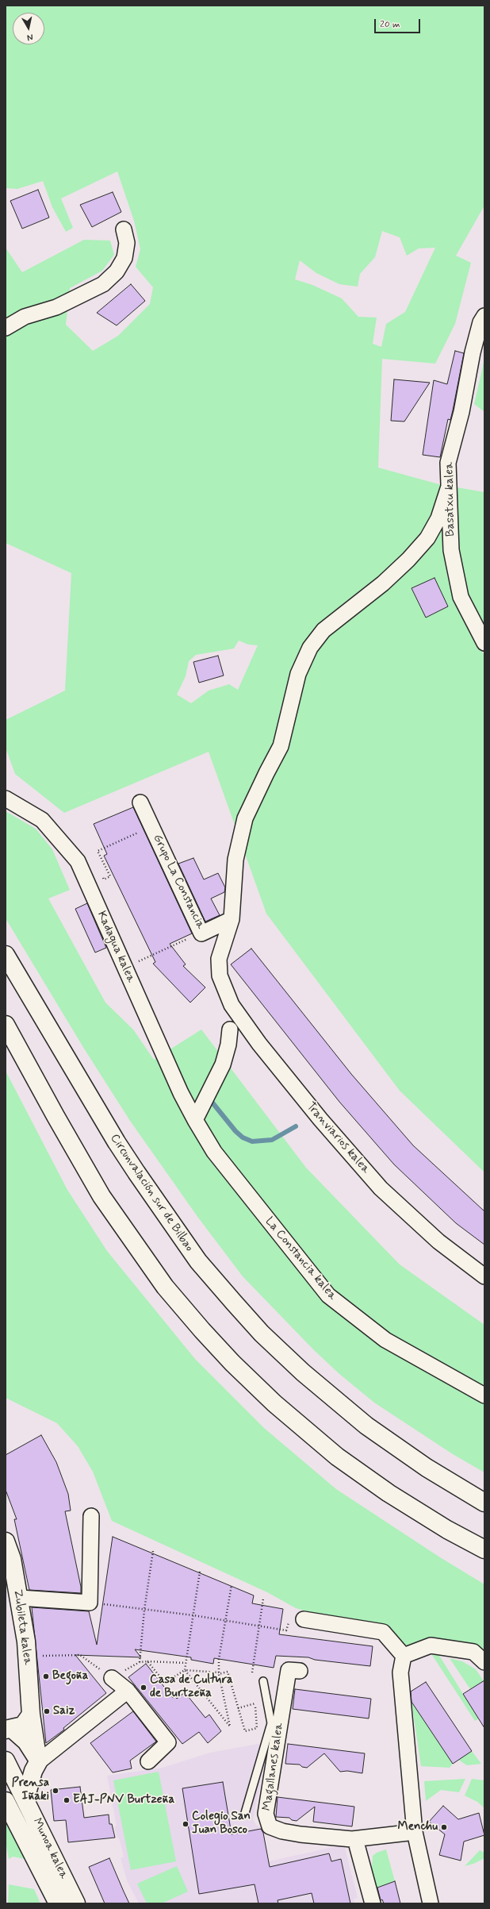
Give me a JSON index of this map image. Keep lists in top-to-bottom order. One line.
{"streets":{"main road":["Circunvalación sur de Bilbao","Zubileta kalea","Munoa kalea"],"street":["Basatxu kalea","Grupo La Constancia","Kadagua kalea","Tranviarios kalea","La Constancia kalea","Magallanes kalea"]},"crossings":[["Grupo La Constancia","Tranviarios kalea"],["Kadagua kalea","La Constancia kalea"]],"places":["Begoña","Casa de Cultura de Burtzeña","Saiz","Prensa Iñaki","EAJ-PNV Burtzeña","Colegio San Juan Bosco","Menchu"],"scale_bar":"20 m","north":"bottom"}
